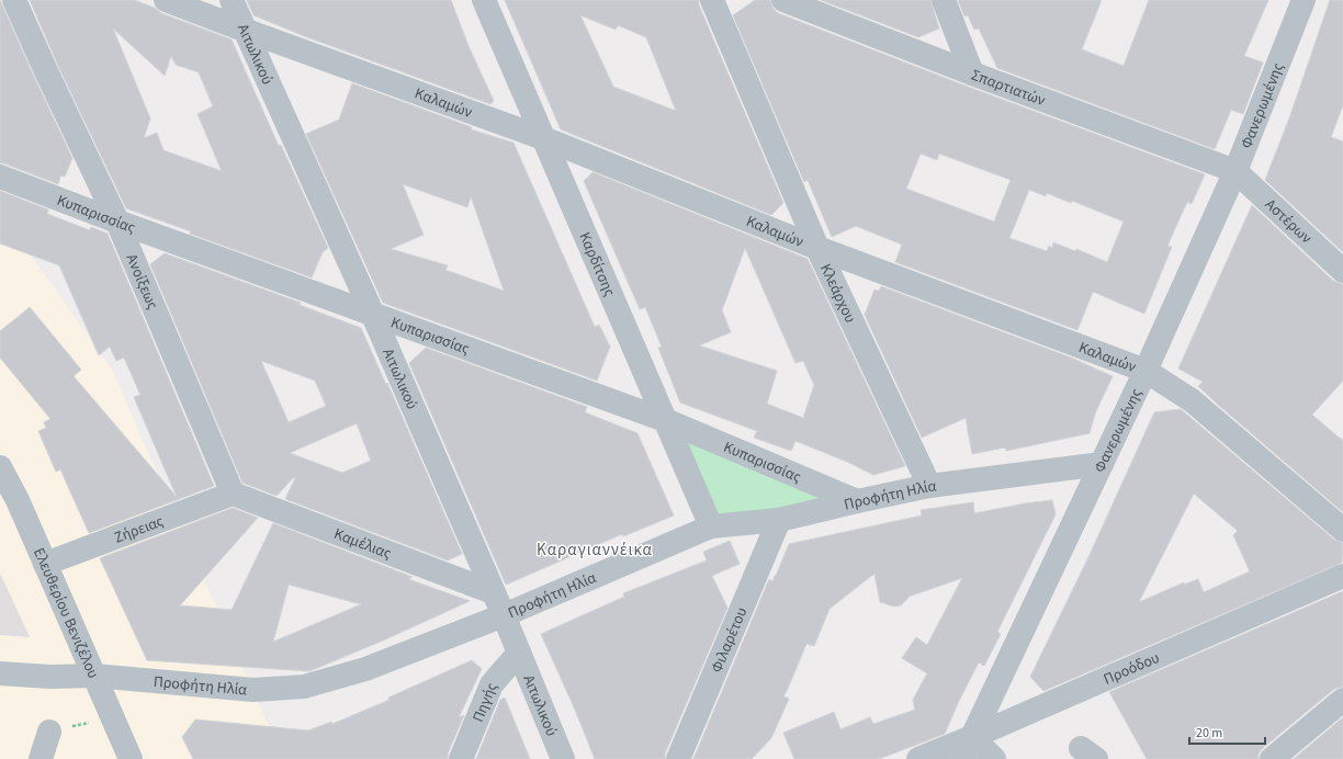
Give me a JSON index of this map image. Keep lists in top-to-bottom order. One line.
{"streets":{"street":["Αιτωλικού","Σπαρτιατών","Καλαμών","Φανερωμένης","Κυπαρισσίας","Αστέρων","Καρδίτσης","Ανοίξεως","Κλεάρχου","Προφήτη Ηλία","Ζήρειας","Καμέλιας","Ελευθερίου Βενιζέλου","Φιλαρέτου","Προόδου","Πηγής"]},"crossings":[["Αιτωλικού","Καλαμών"],["Αιτωλικού","Κυπαρισσίας"],["Αιτωλικού","Προφήτη Ηλία"],["Αιτωλικού","Καμέλιας"],["Αιτωλικού","Πηγής"],["Σπαρτιατών","Φανερωμένης"],["Σπαρτιατών","Αστέρων"],["Καλαμών","Φανερωμένης"],["Καλαμών","Καρδίτσης"],["Καλαμών","Κλεάρχου"],["Φανερωμένης","Αστέρων"],["Φανερωμένης","Προφήτη Ηλία"],["Φανερωμένης","Προόδου"],["Κυπαρισσίας","Καρδίτσης"],["Κυπαρισσίας","Ανοίξεως"],["Κυπαρισσίας","Προφήτη Ηλία"],["Καρδίτσης","Προφήτη Ηλία"],["Ανοίξεως","Ζήρειας"],["Ανοίξεως","Καμέλιας"],["Κλεάρχου","Προφήτη Ηλία"],["Προφήτη Ηλία","Ελευθερίου Βενιζέλου"],["Προφήτη Ηλία","Φιλαρέτου"],["Ζήρειας","Καμέλιας"],["Ζήρειας","Ελευθερίου Βενιζέλου"]],"districts":["Καραγιαννέικα"],"scale_bar":"20 m"}
